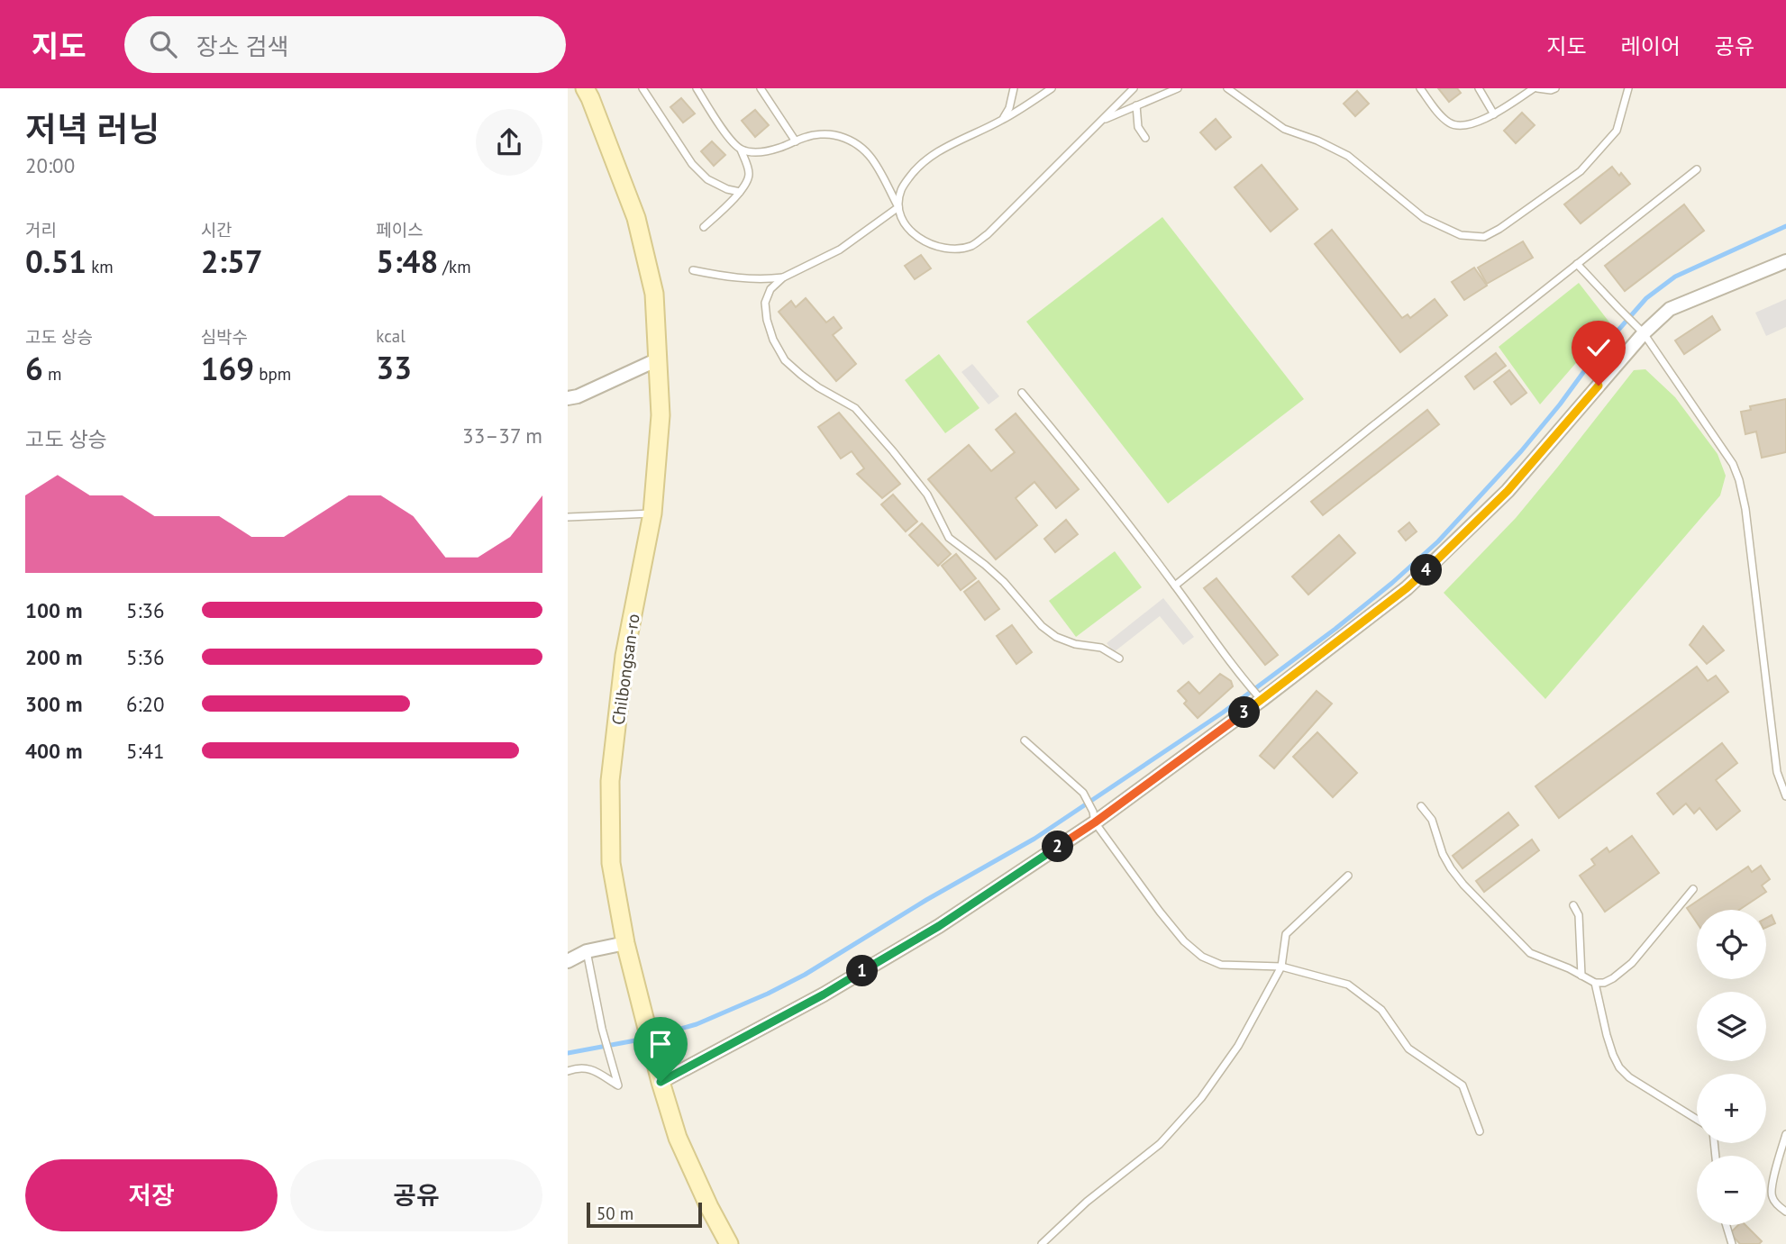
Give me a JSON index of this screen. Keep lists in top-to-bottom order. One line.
{"streets":{"street":["Chilbongsan-ro"]},"scale_bar":"50 m","page":{"header":"지도","search":"장소 검색","nav":["지도","레이어","공유"],"heading":["저녁 러닝","20:00"],"stats":[["거리","0.51 km"],["시간","2:57"],["페이스","5:48 /km"],["고도 상승","6 m"],["심박수","169 bpm"],["kcal","33"]],"chart":["고도 상승","33–37 m"],"pins":["4","3","2","1"],"list":[{"name":"100 m","note":"5:36"},{"name":"200 m","note":"5:36"},{"name":"300 m","note":"6:20"},{"name":"400 m","note":"5:41"}],"map_buttons":["+","−"],"buttons":["저장","공유"],"scale":"50 m"}}
